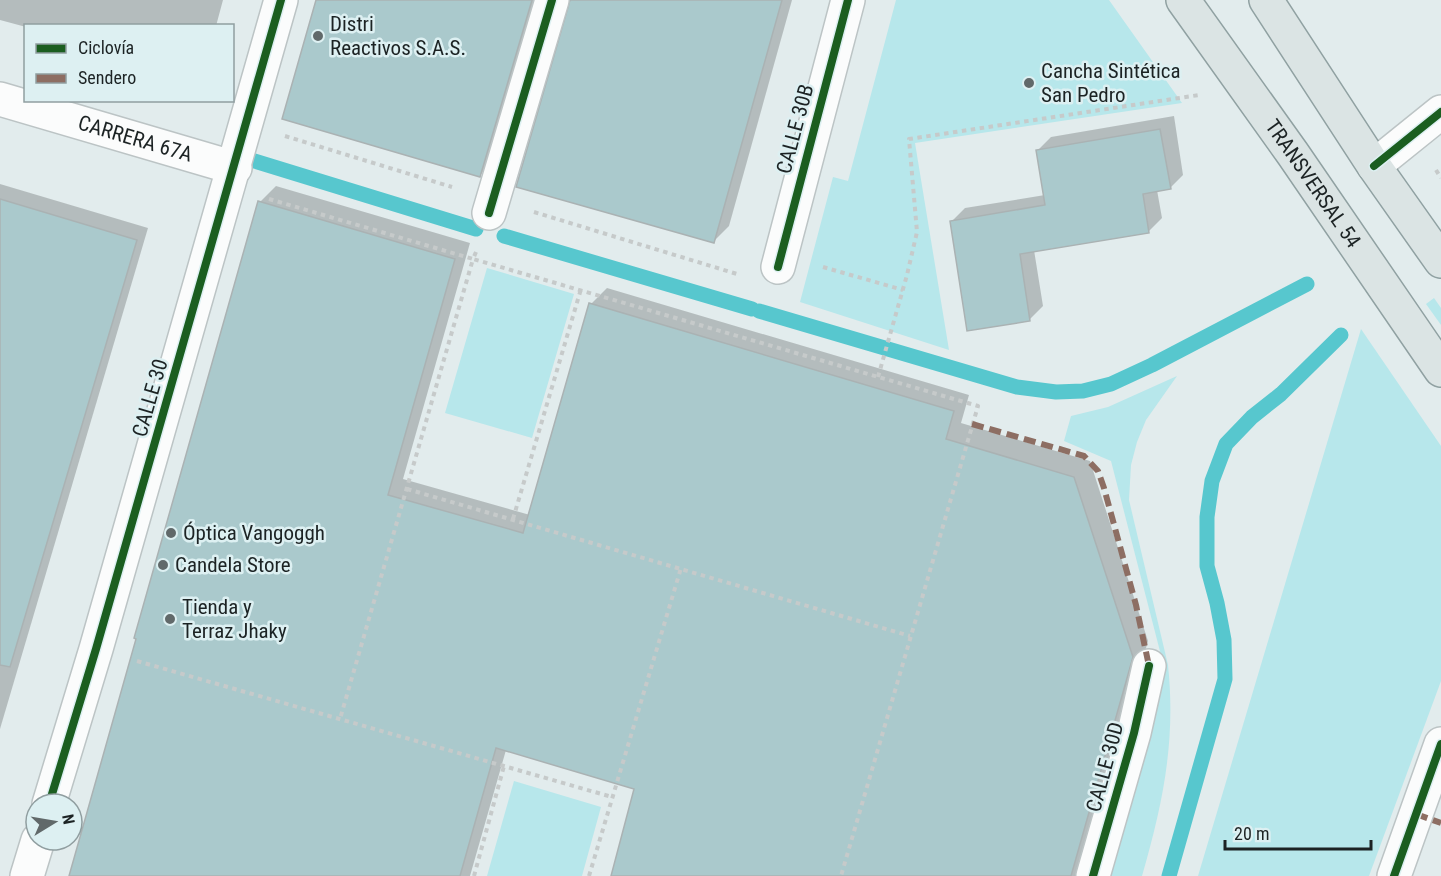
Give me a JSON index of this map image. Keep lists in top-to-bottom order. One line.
{"streets":{"main road":["TRANSVERSAL 54"],"street":["CALLE 30B","CARRERA 67A","CALLE 30","CALLE 30D"]},"crossings":[["CARRERA 67A","CALLE 30"]],"places":["Distri Reactivos S.A.S.","Cancha Sintética San Pedro","Óptica Vangoggh","Candela Store","Tienda y Terraz Jhaky"],"legend":["Ciclovía","Sendero"],"scale_bar":"20 m","north":"right"}
